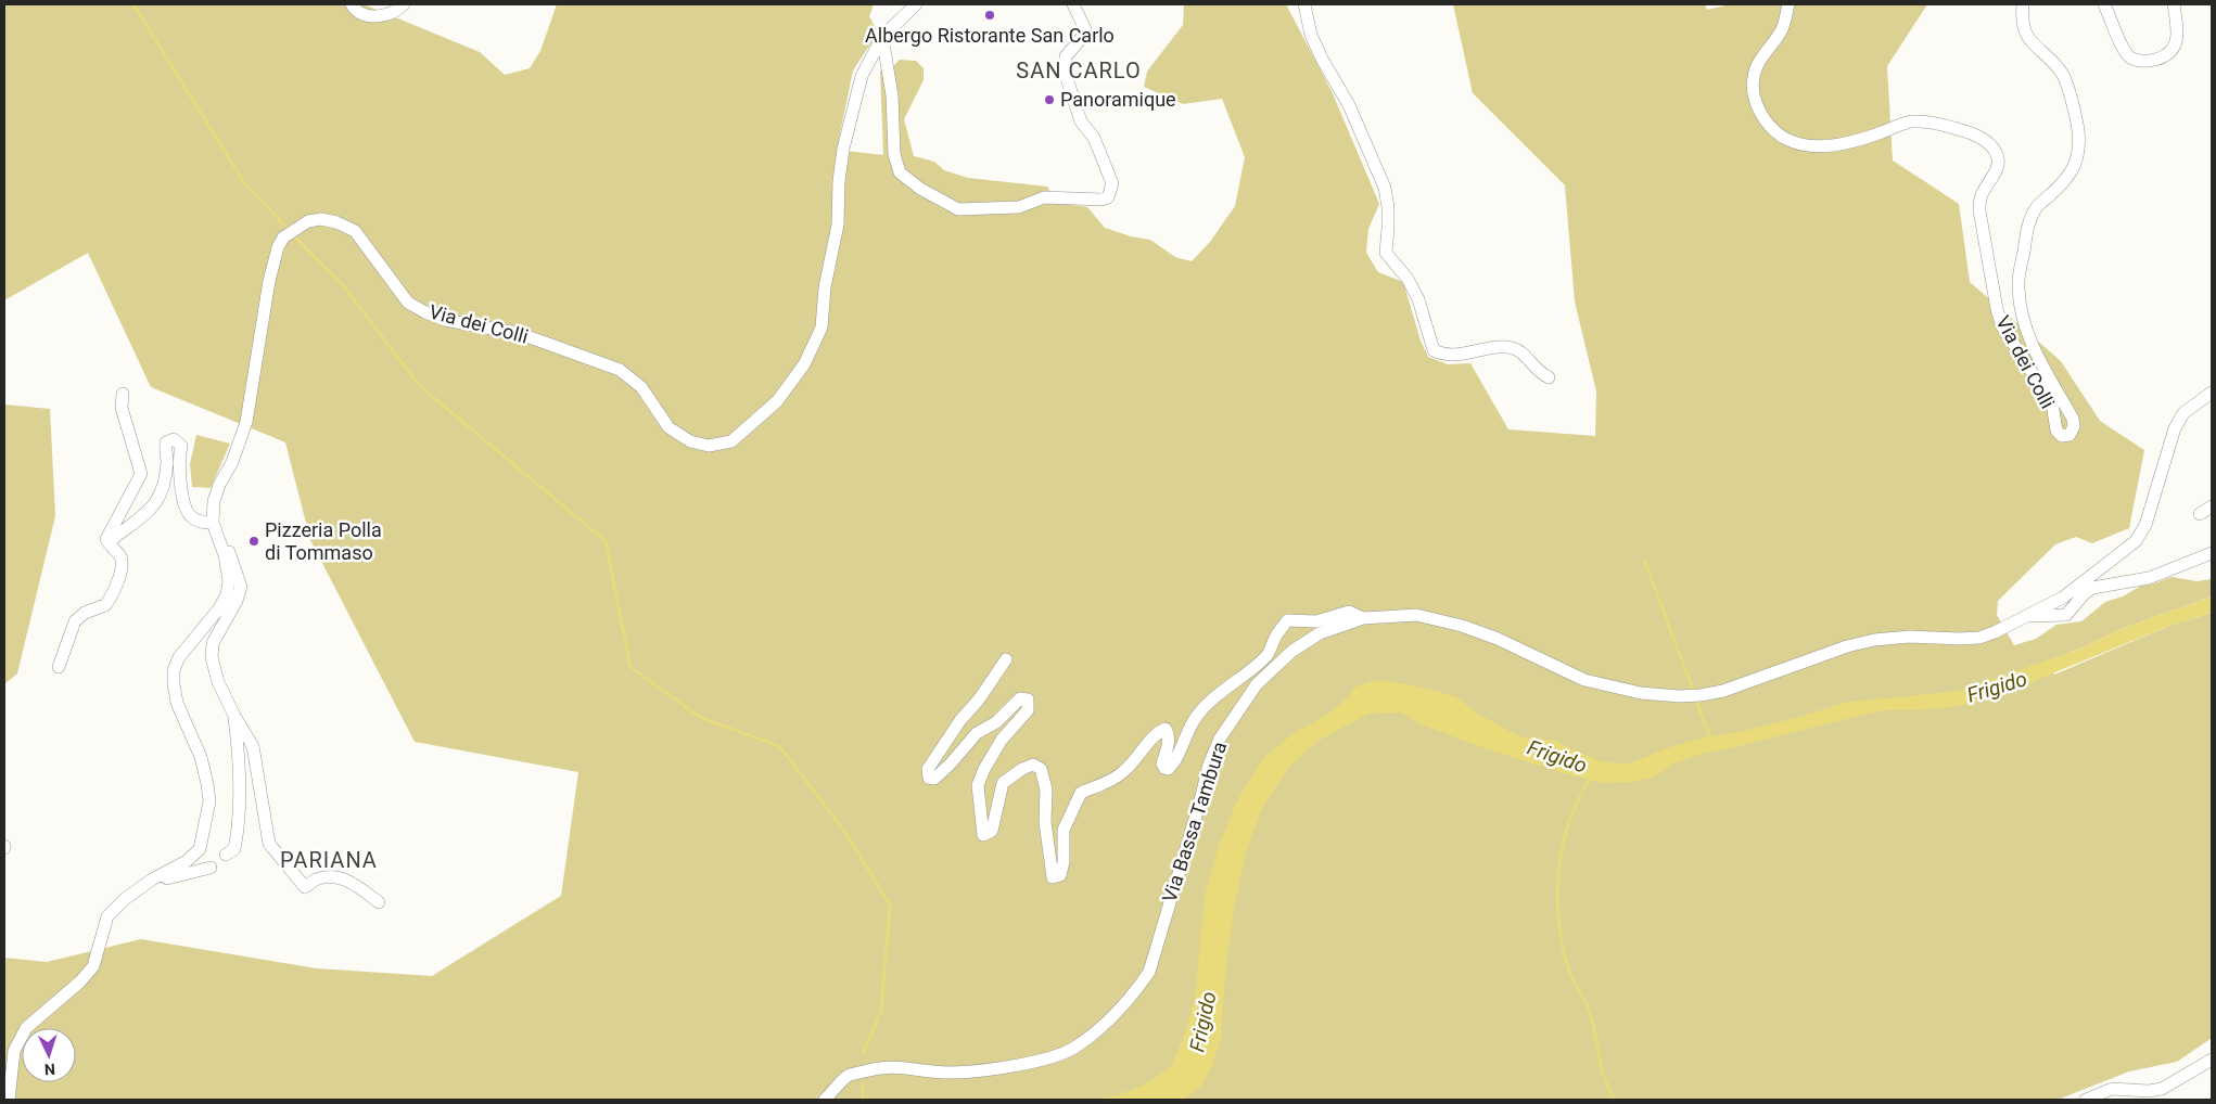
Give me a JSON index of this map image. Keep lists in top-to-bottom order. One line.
{"streets":{"street":["Via dei Colli","Via Bassa Tambura"]},"districts":["SAN CARLO","PARIANA"],"water":["Frigido"],"places":["Albergo Ristorante San Carlo","Panoramique","Pizzeria Polla di Tommaso"],"north":"bottom"}
